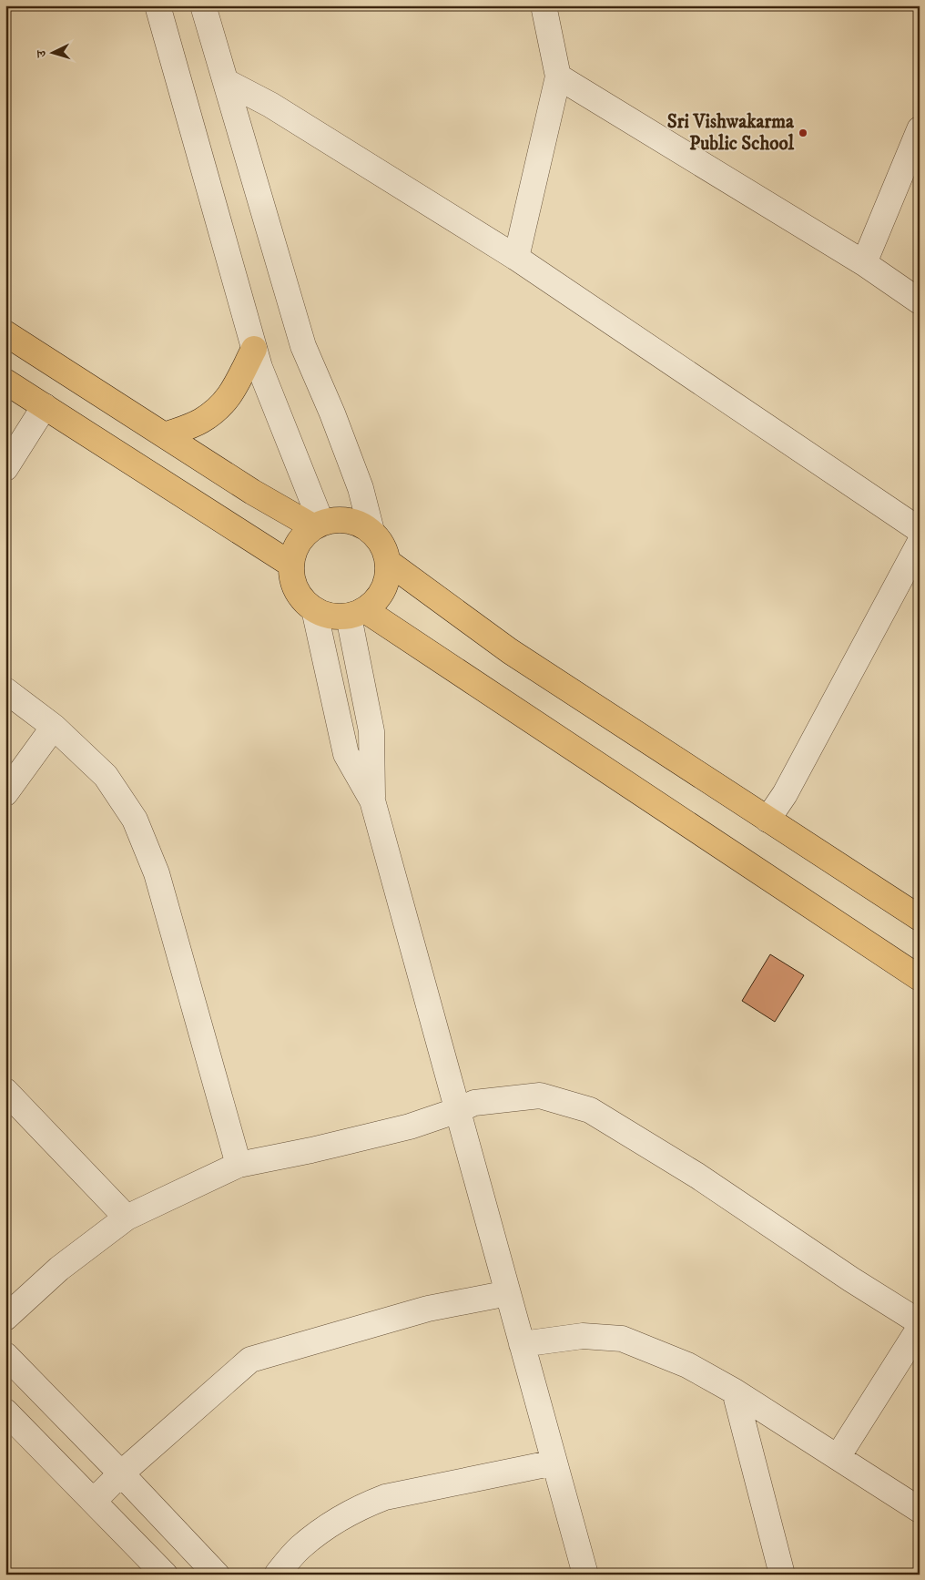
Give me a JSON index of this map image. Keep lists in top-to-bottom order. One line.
{"places":["Sri Vishwakarma Public School"],"north":"left"}
